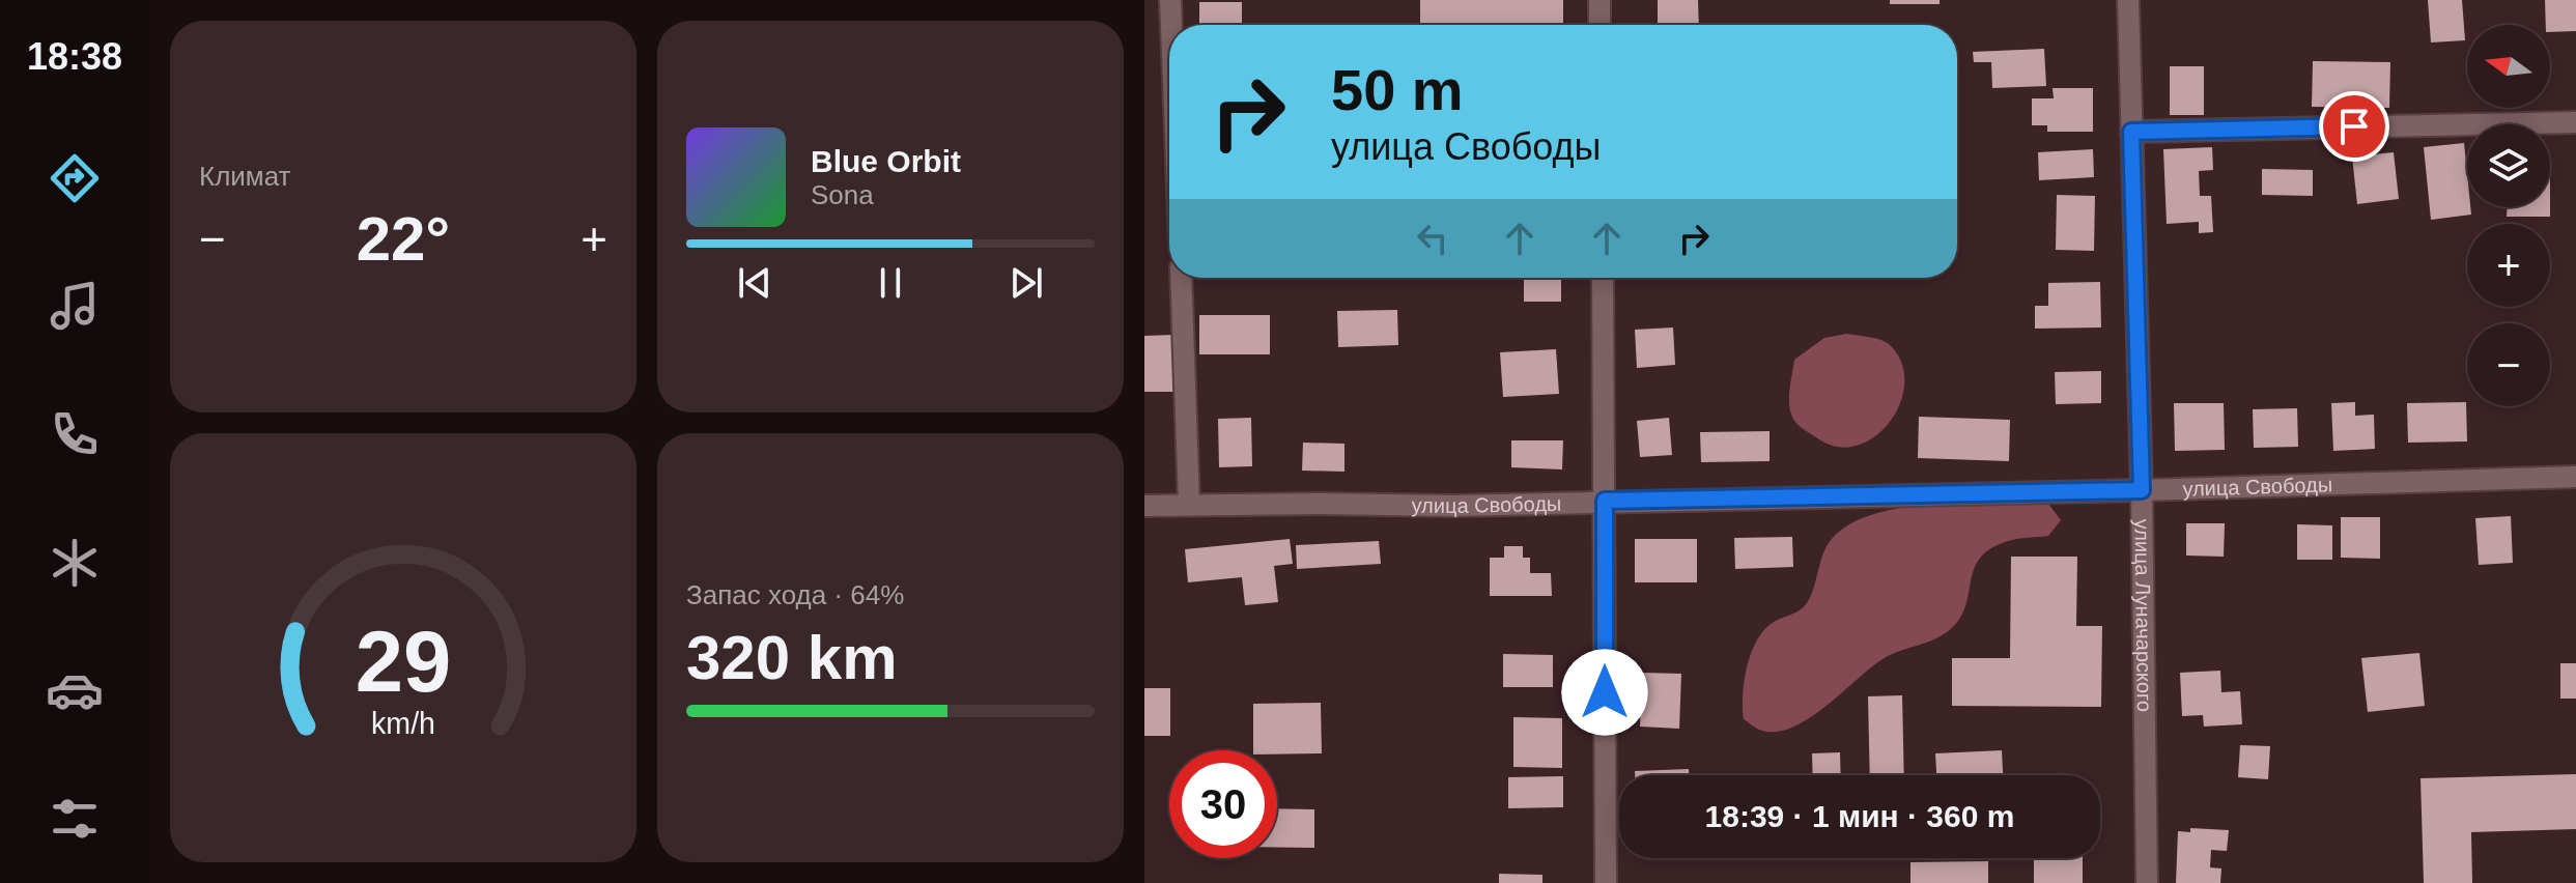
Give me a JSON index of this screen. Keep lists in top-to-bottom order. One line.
{"streets":{"street":["улица Свободы","улица Луначарского"]},"crossings":[["улица Свободы","улица Луначарского"]],"north":"left","page":{"tabs":"18:38","tile":["Климат",["Запас хода · 64%","320 km"]],"map_buttons":["+","−"],"turn":["50 m","улица Свободы"],"song":["Blue Orbit","Sona"],"heat":["−","22°","+"],"limit":"30","trip":"18:39 · 1 мин · 360 m","gauge":["29","km/h"]}}
